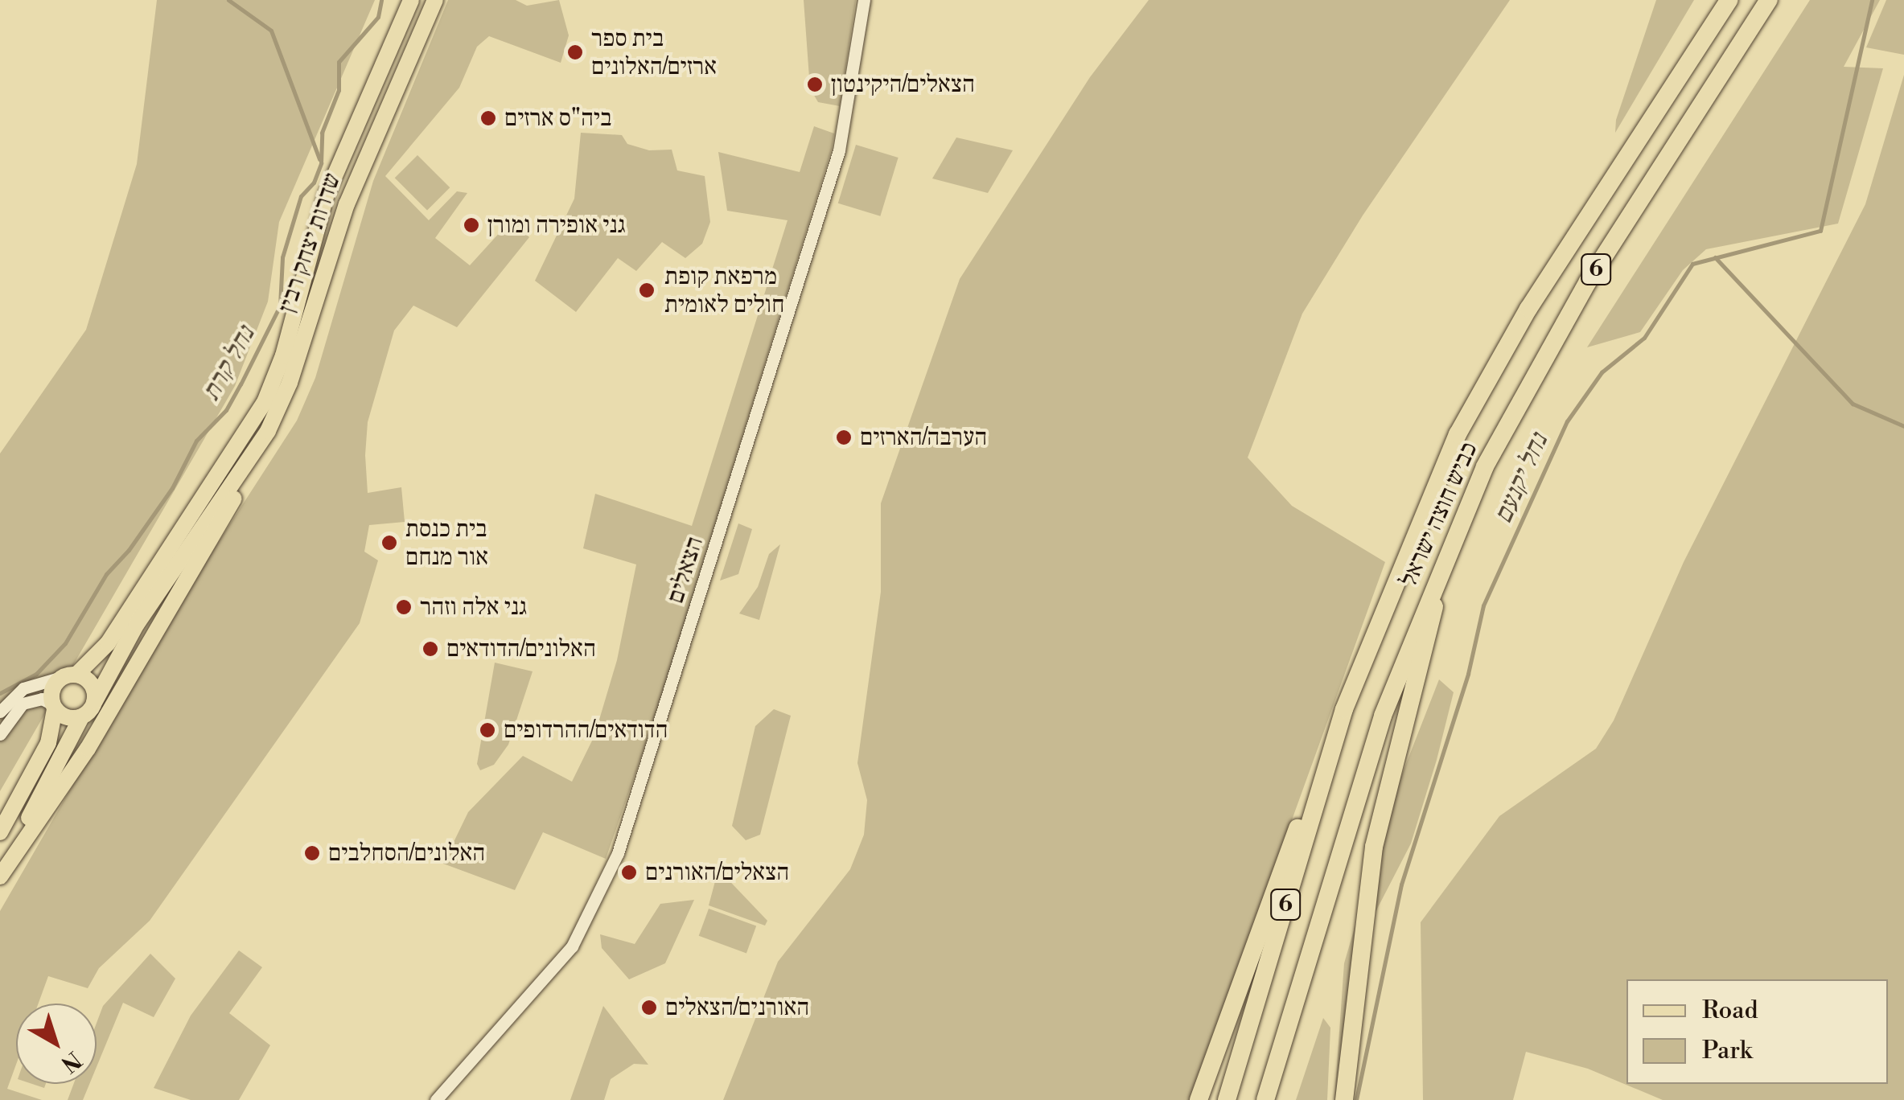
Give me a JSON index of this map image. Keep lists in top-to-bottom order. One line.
{"streets":{"highway":["6","כביש חוצה ישראל"],"main road":["שדרות יצחק רבין"],"street":["הצאלים"]},"water":["נחל קרת","נחל יקנעם"],"places":["בית ספר ארזים/האלונים","הצאלים/היקינטון","ביה\"ס ארזים","גני אופירה ומורן","מרפאת קופת חולים לאומית","הערבה/הארזים","בית כנסת אור מנחם","גני אלה וזהר","האלונים/הדודאים","הדודאים/ההרדופים","האלונים/הסחלבים","הצאלים/האורנים","האורנים/הצאלים"],"legend":["Road","Park"],"north":"bottom right"}
